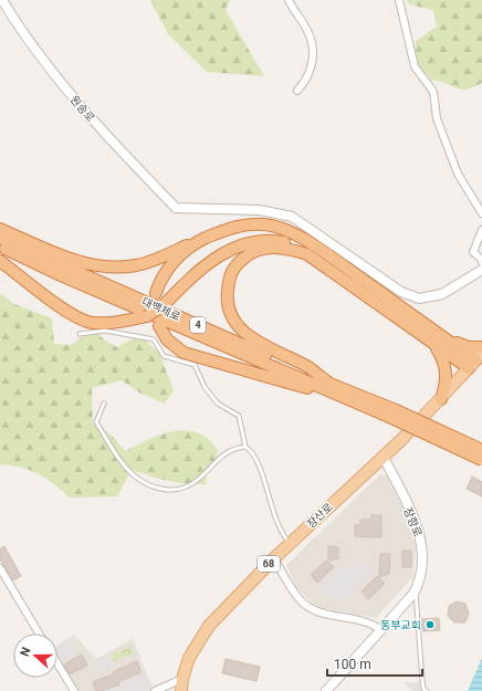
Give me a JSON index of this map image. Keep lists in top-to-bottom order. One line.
{"streets":{"highway":["대백제로","4"],"main road":["장산로","68"],"street":["원송로","장항로"]},"crossings":[["장산로","장항로"]],"places":["동부교회"],"scale_bar":"100 m","north":"left"}
